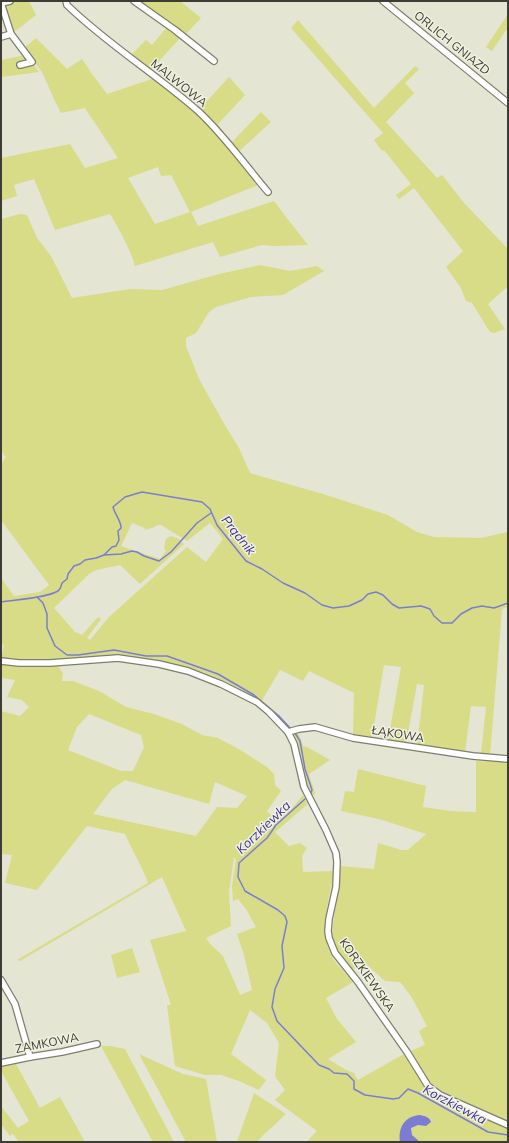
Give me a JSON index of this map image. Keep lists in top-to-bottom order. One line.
{"streets":{"street":["ORLICH GNIAZD","MALWOWA","ŁĄKOWA","KORZKIEWSKA","ZAMKOWA"]},"crossings":[["ŁĄKOWA","KORZKIEWSKA"]],"water":["Prądnik","Korzkiewka"]}
